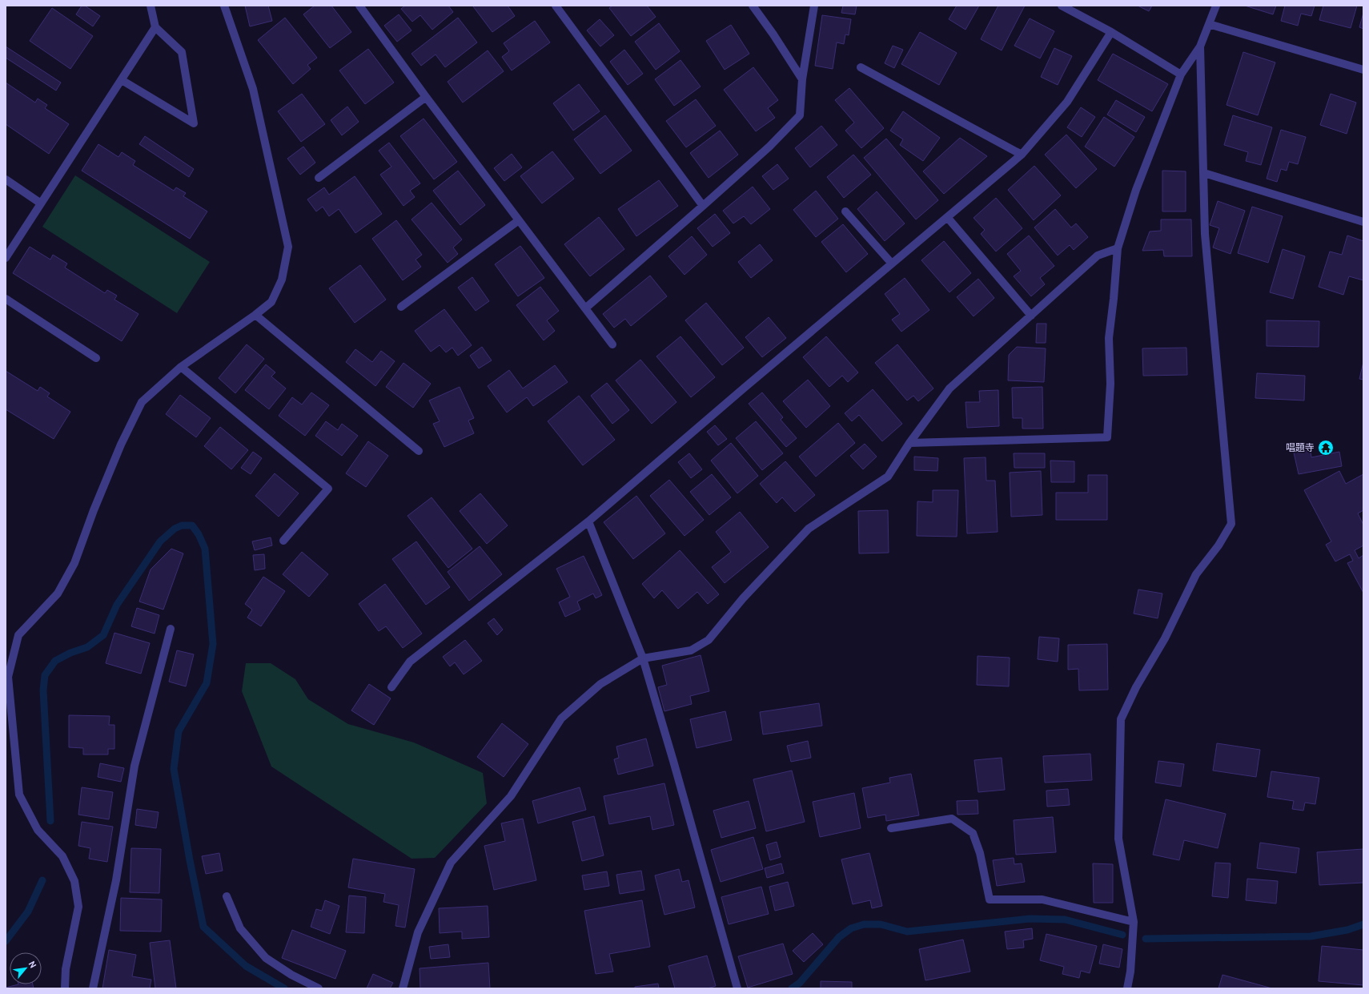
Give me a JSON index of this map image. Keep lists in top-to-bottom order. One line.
{"places":{"temple":["唱題寺"]},"north":"top right"}
